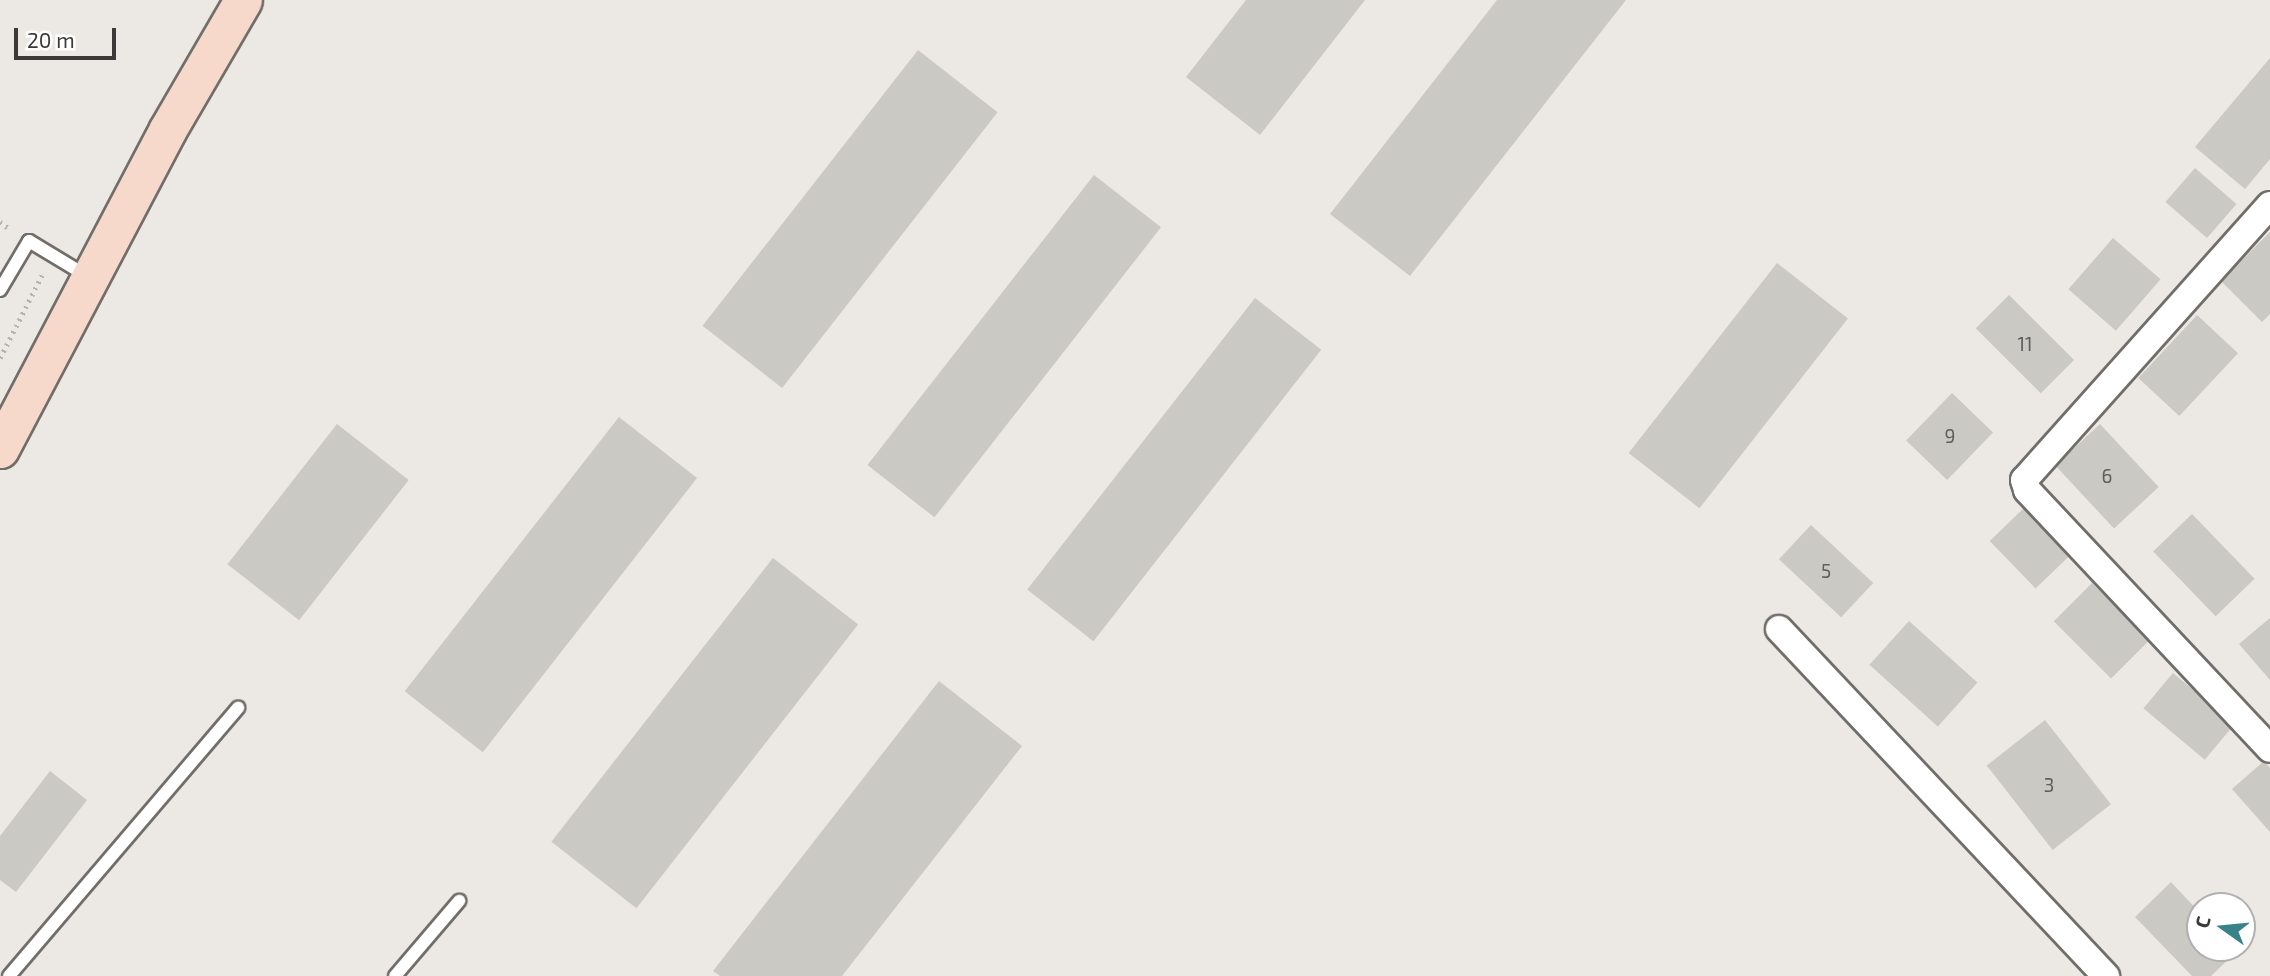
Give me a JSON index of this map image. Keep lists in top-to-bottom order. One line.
{"house_numbers":["11","9","6","5","3"],"scale_bar":"20 m","north":"left"}
